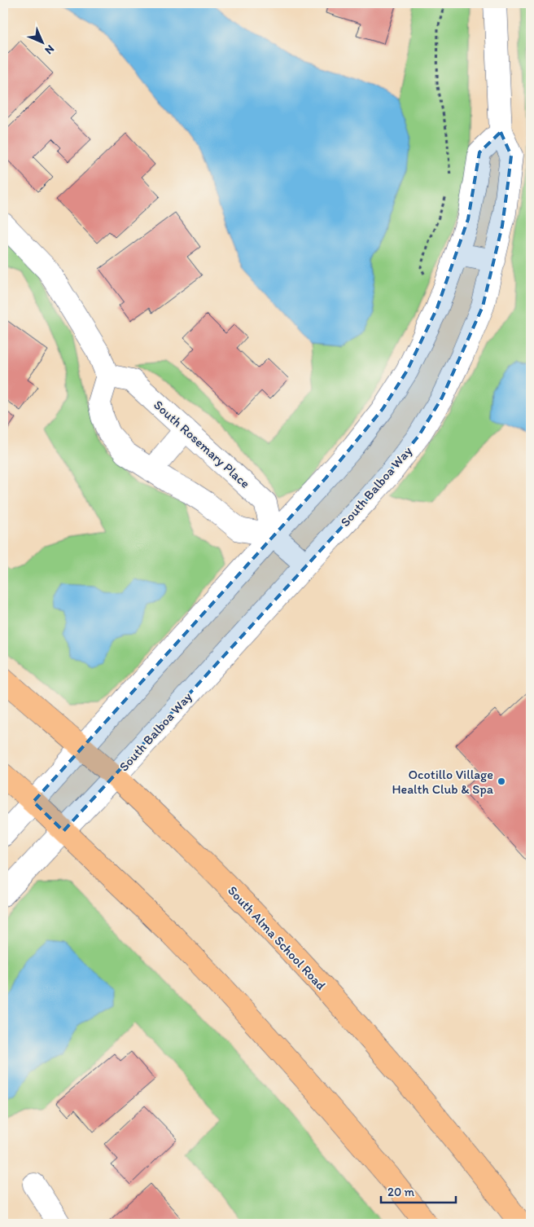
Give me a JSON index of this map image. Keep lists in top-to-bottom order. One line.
{"streets":{"main road":["South Alma School Road"],"street":["South Rosemary Place","South Balboa Way"]},"crossings":[["South Balboa Way","South Alma School Road"]],"places":["Ocotillo Village Health Club & Spa"],"scale_bar":"20 m","north":"bottom right"}
